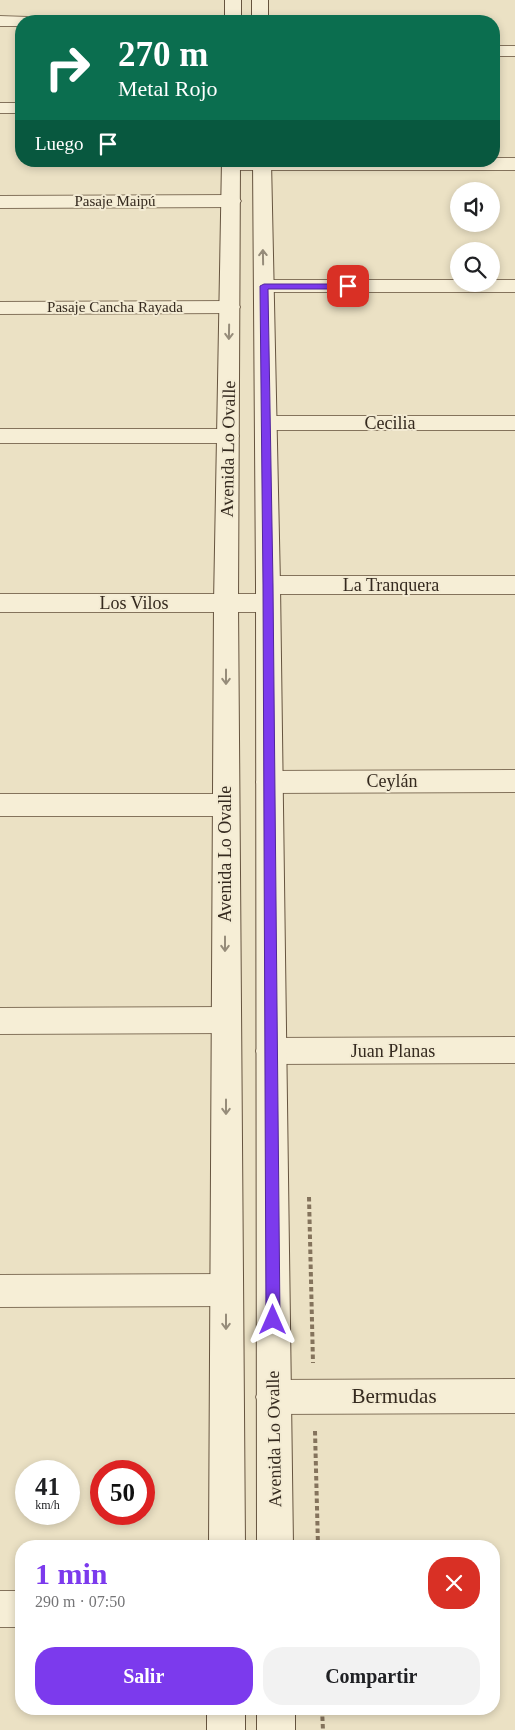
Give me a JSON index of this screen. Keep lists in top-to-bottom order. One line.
{"streets":{"street":["Pasaje Maipú","Pasaje Cancha Rayada","Cecilia","Avenida Lo Ovalle","La Tranquera","Los Vilos","Ceylán","Juan Planas","Bermudas"]},"crossings":[["Pasaje Maipú","Avenida Lo Ovalle"],["Pasaje Cancha Rayada","Avenida Lo Ovalle"],["Cecilia","Avenida Lo Ovalle"],["Avenida Lo Ovalle","La Tranquera"],["Avenida Lo Ovalle","Los Vilos"],["Avenida Lo Ovalle","Ceylán"],["Avenida Lo Ovalle","Juan Planas"],["Avenida Lo Ovalle","Bermudas"],["La Tranquera","Los Vilos"]],"page":{"turn":["270 m","Metal Rojo"],"then":"Luego","speed":"41 km/h","limit":"50","heading":["1 min","290 m · 07:50"],"buttons":["Salir","Compartir"]}}
